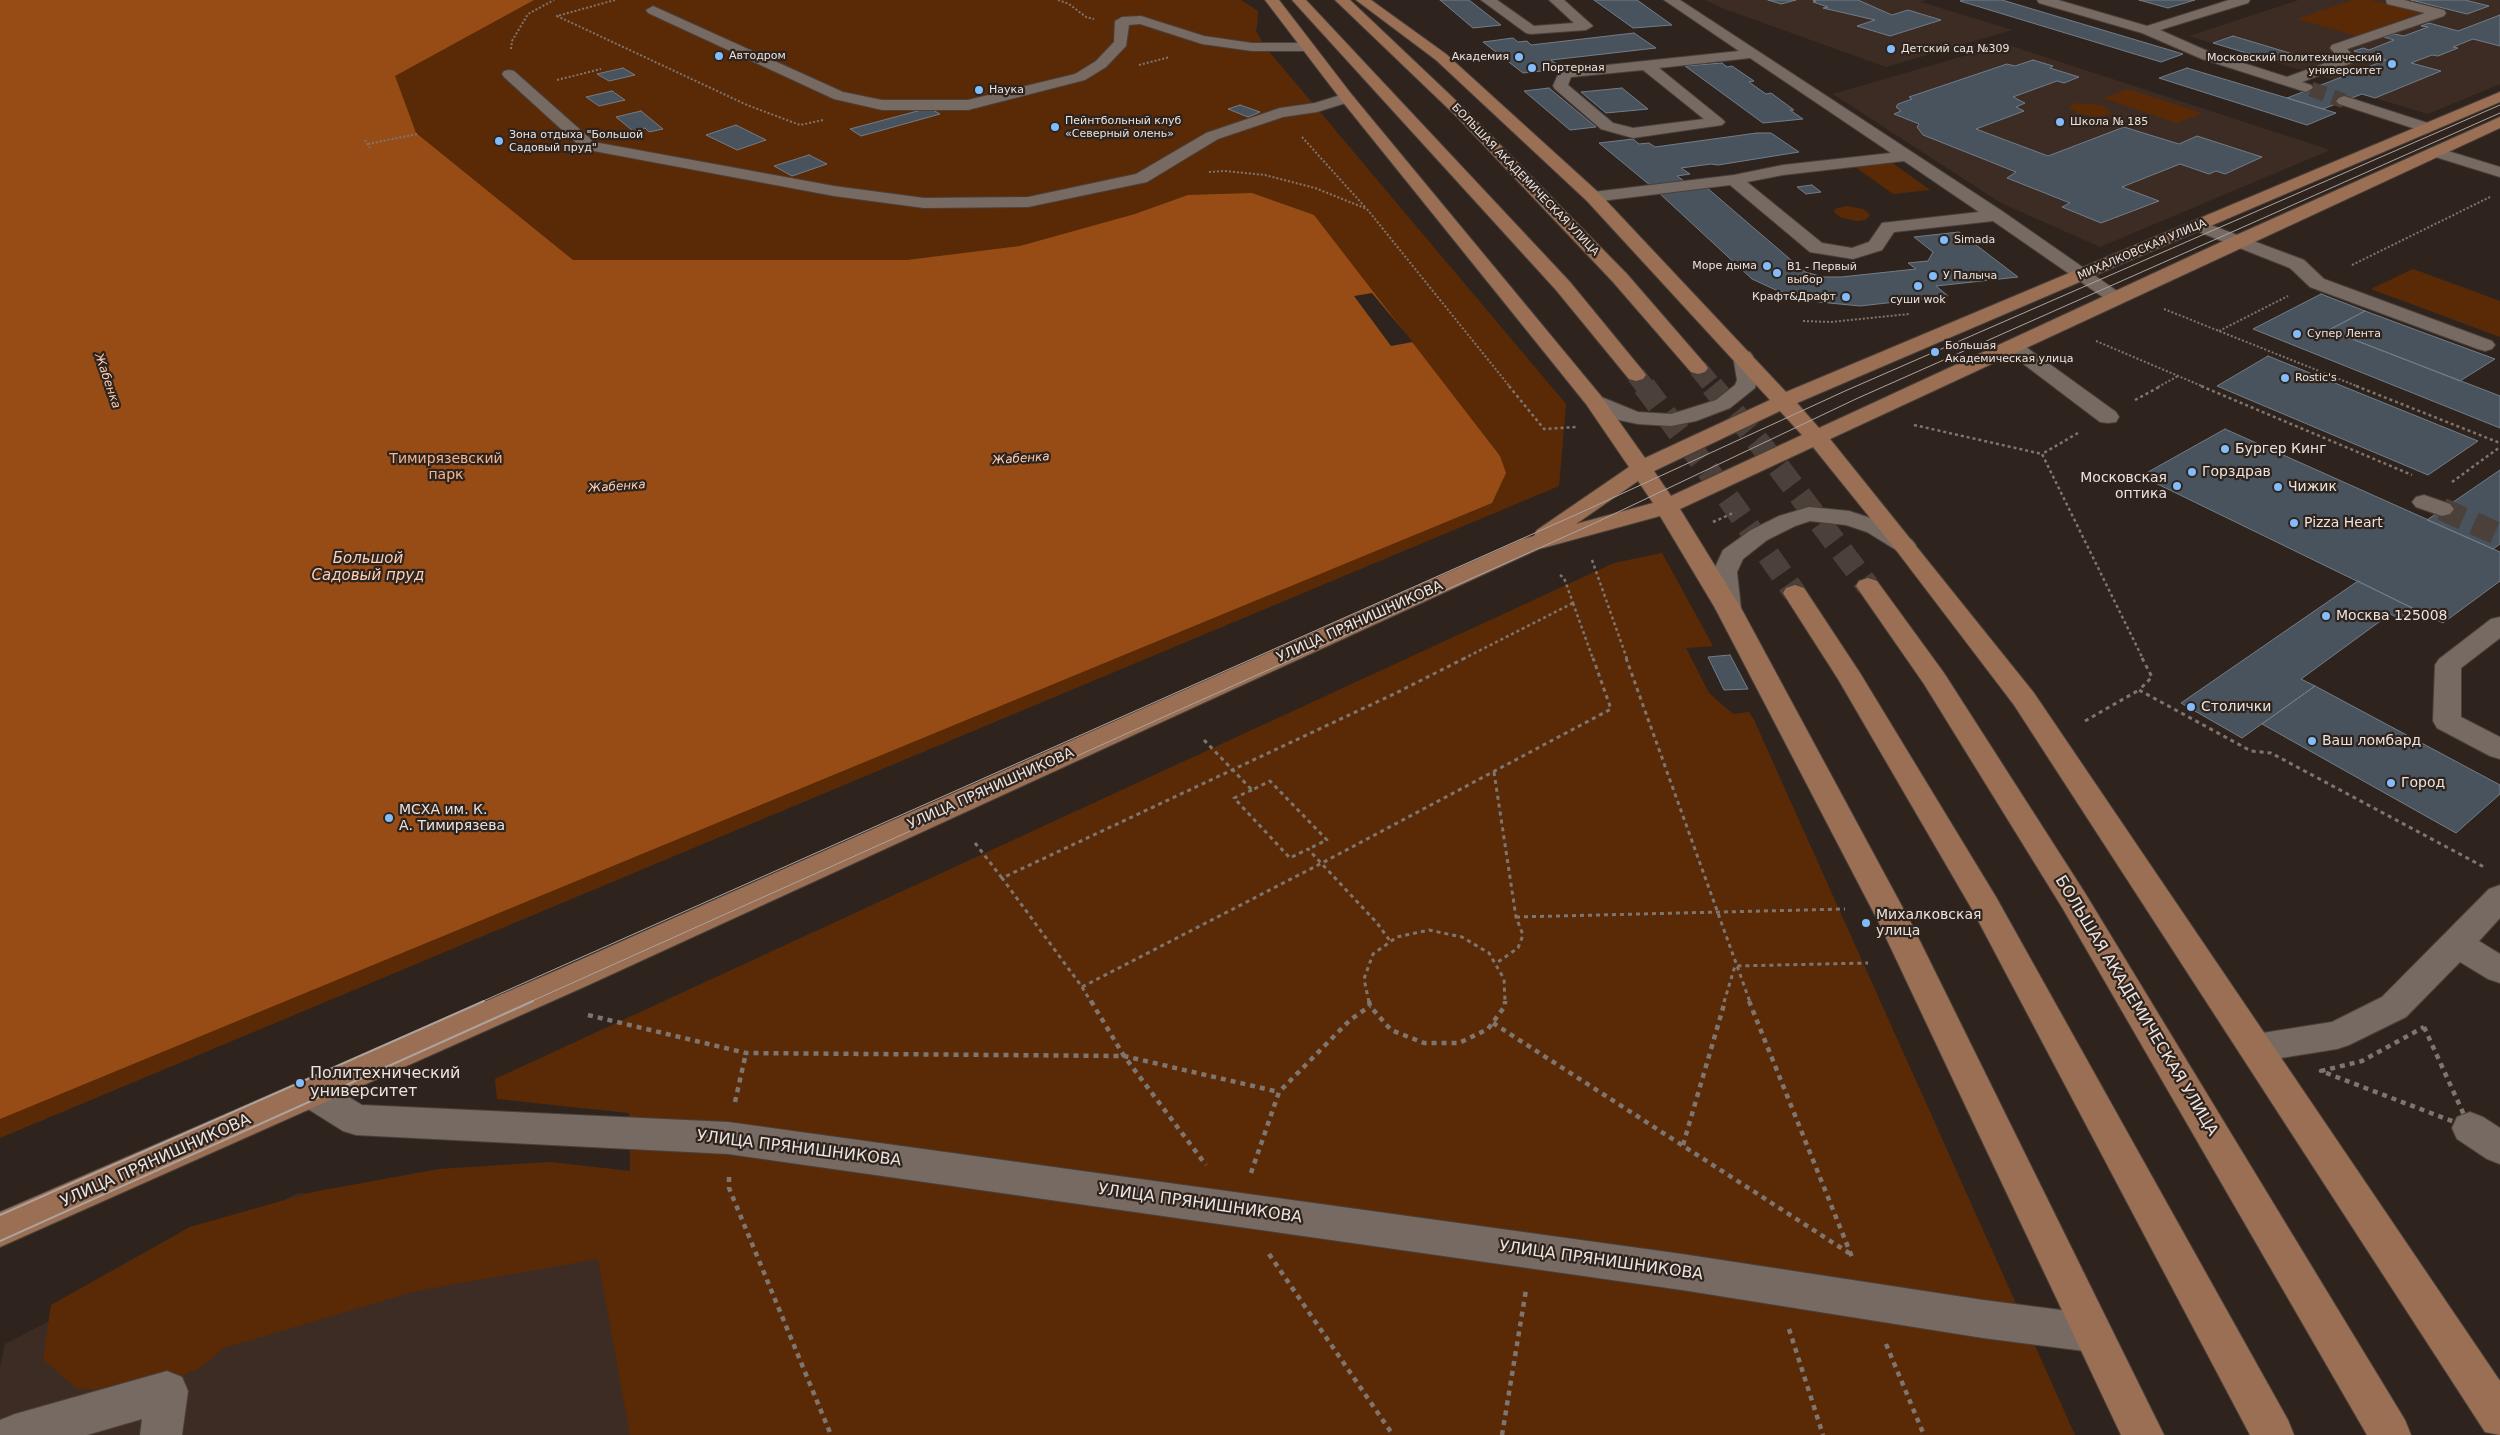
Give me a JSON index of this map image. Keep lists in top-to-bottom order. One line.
{"streets":{"main road":["БОЛЬШАЯ АКАДЕМИЧЕСКАЯ УЛИЦА","МИХАЛКОВСКАЯ УЛИЦА","УЛИЦА ПРЯНИШНИКОВА"]},"crossings":[["МИХАЛКОВСКАЯ УЛИЦА","УЛИЦА ПРЯНИШНИКОВА"]],"water":["Жабенка","Большой Садовый пруд"],"parks":["Тимирязевский парк"],"places":["Детский сад №309","Автодром","Академия","Московский политехнический университет","Портерная","Наука","Школа № 185","Пейнтбольный клуб «Северный олень»","Зона отдыха \"Большой Садовый пруд\"","Simada","Море дыма","В1 - Первый выбор","У Палыча","суши wok","Крафт&Драфт","Супер Лента","Большая Академическая улица","Rostic's","Бургер Кинг","Горздрав","Московская оптика","Чижик","Pizza Heart","Москва 125008","Столички","Ваш ломбард","Город","МСХА им. К. А. Тимирязева","Михалковская улица","Политехнический университет"]}
